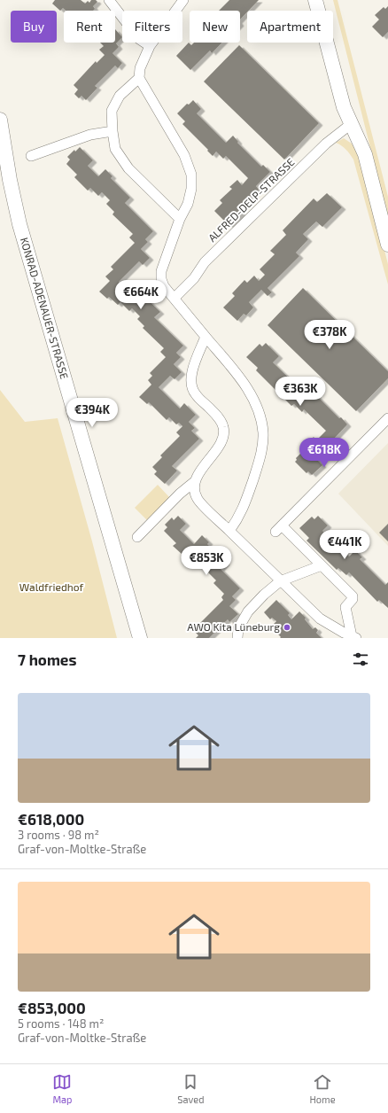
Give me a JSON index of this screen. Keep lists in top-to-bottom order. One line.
{"streets":{"main road":["KONRAD-ADENAUER-STRASSE"],"street":["ALFRED-DELP-STRASSE"]},"parks":["Waldfriedhof"],"places":["AWO Kita Lüneburg"],"page":{"chip":["Buy","Rent","Filters","New","Apartment"],"price":["€664K","€378K","€363K","€394K","€618K","€441K","€853K"],"heading":"7 homes","list":[{"name":"€618,000","note":"3 rooms · 98 m² · Graf-von-Moltke-Straße"},{"name":"€853,000","note":"5 rooms · 148 m² · Graf-von-Moltke-Straße"}],"tabs":["Map","Saved","Home"]}}
